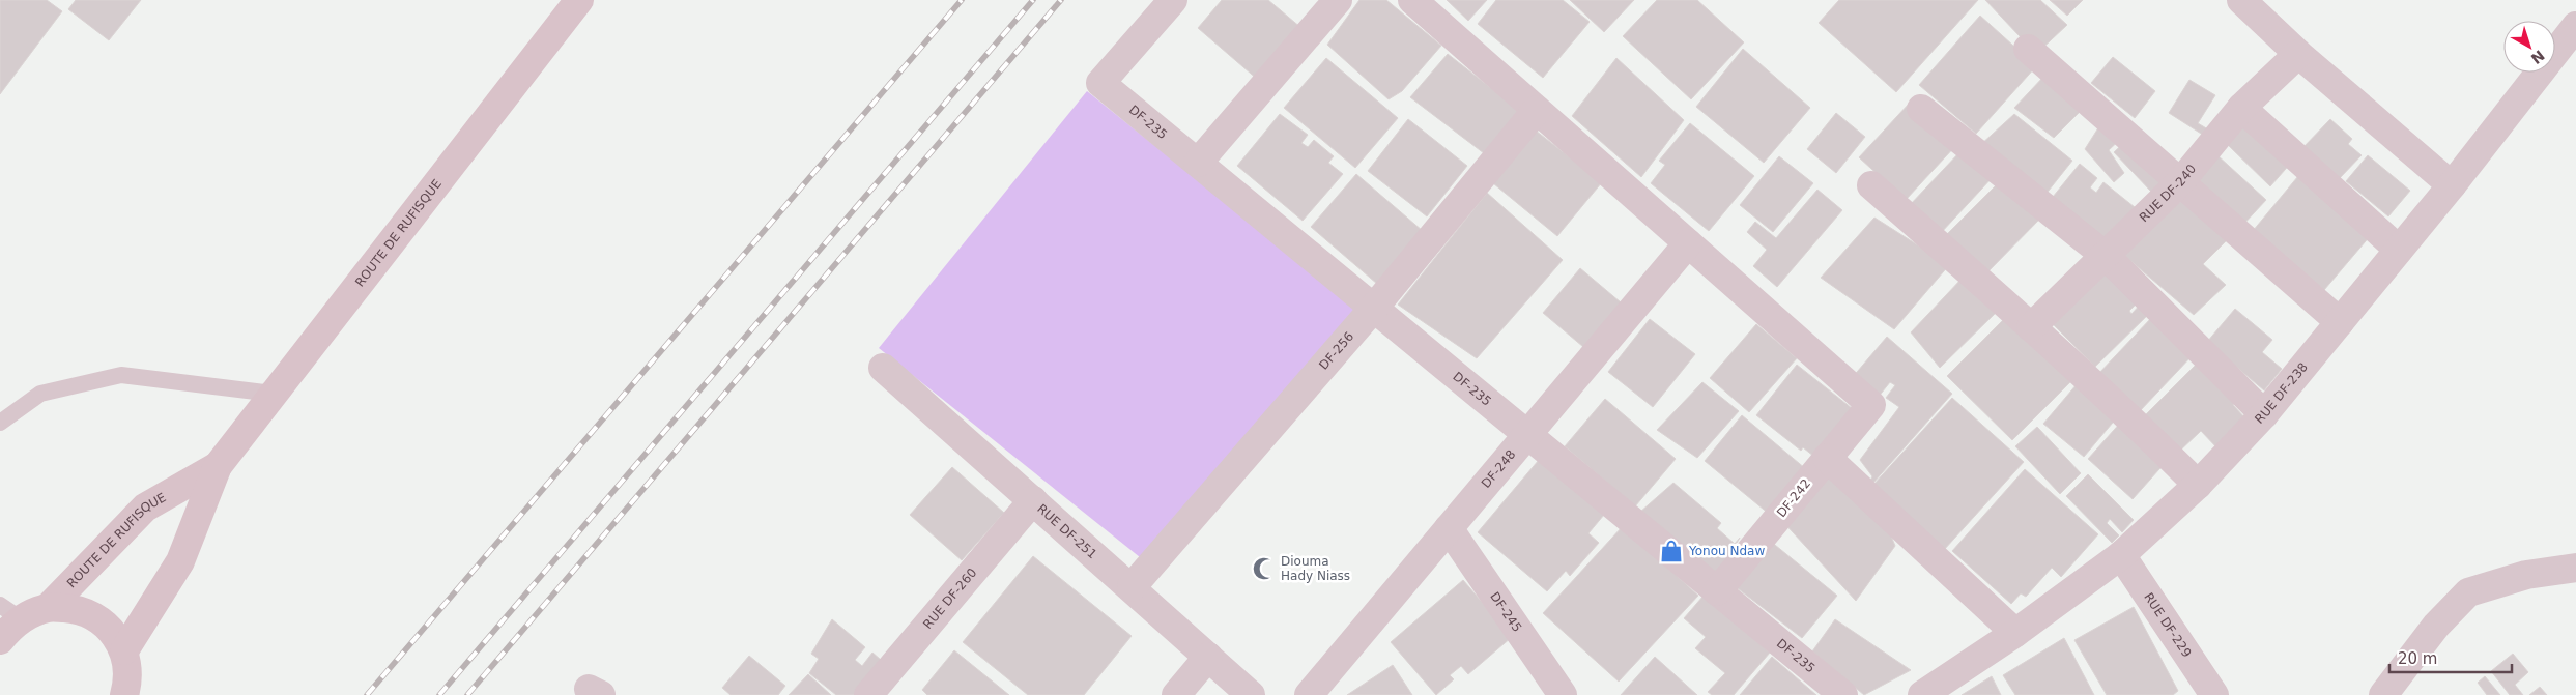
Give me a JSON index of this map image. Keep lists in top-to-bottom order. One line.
{"streets":{"main road":["ROUTE DE RUFISQUE"],"street":["DF-235","RUE DF-240","DF-256","RUE DF-238","DF-248","DF-242","RUE DF-251","RUE DF-260","DF-245","RUE DF-229"]},"crossings":[["DF-235","DF-256"],["DF-235","DF-248"],["DF-235","DF-242"],["DF-256","RUE DF-251"],["RUE DF-238","RUE DF-229"],["DF-248","DF-242"],["DF-248","DF-245"],["RUE DF-251","RUE DF-260"]],"places":{"shop":["Yonou Ndaw"],"mosque":["Diouma Hady Niass"]},"scale_bar":"20 m","north":"bottom right"}
